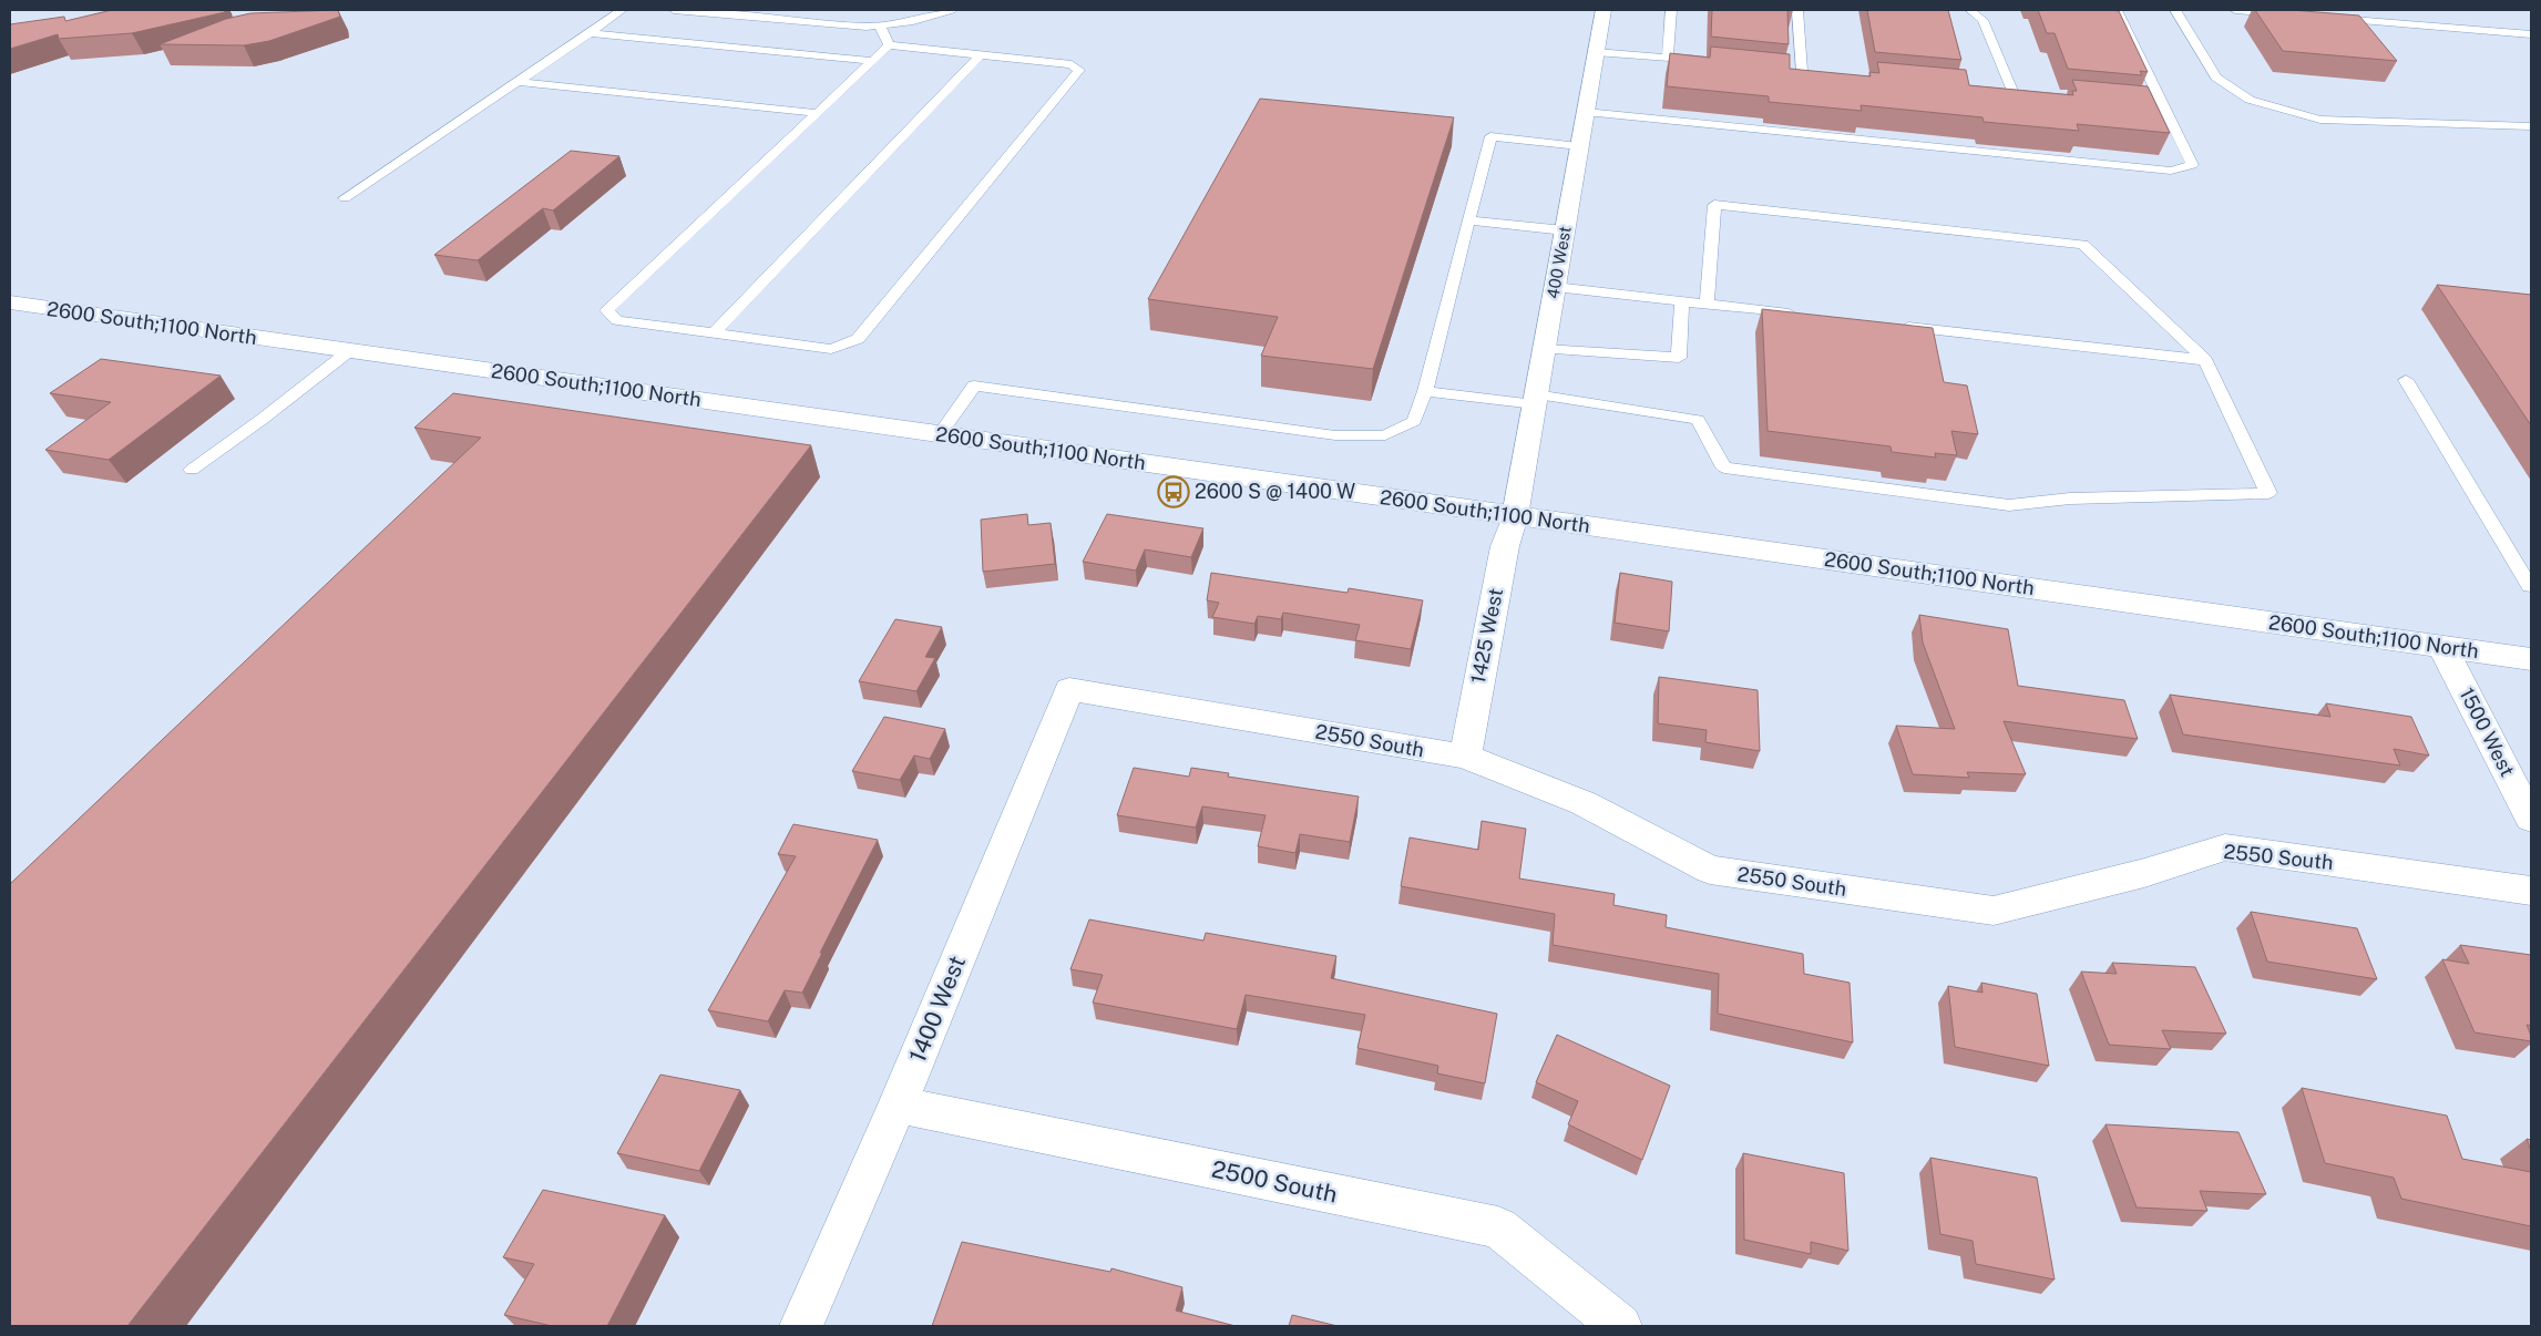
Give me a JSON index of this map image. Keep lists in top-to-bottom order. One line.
{"streets":{"street":["400 West","2600 South;1100 North","1425 West","1500 West","2550 South","1400 West","2500 South"]},"crossings":[["400 West","2600 South;1100 North"],["400 West","1425 West"],["2600 South;1100 North","1425 West"],["2600 South;1100 North","1500 West"],["1425 West","2550 South"],["2550 South","1400 West"],["1400 West","2500 South"]],"places":{"bus stop":["2600 S @ 1400 W"]}}
